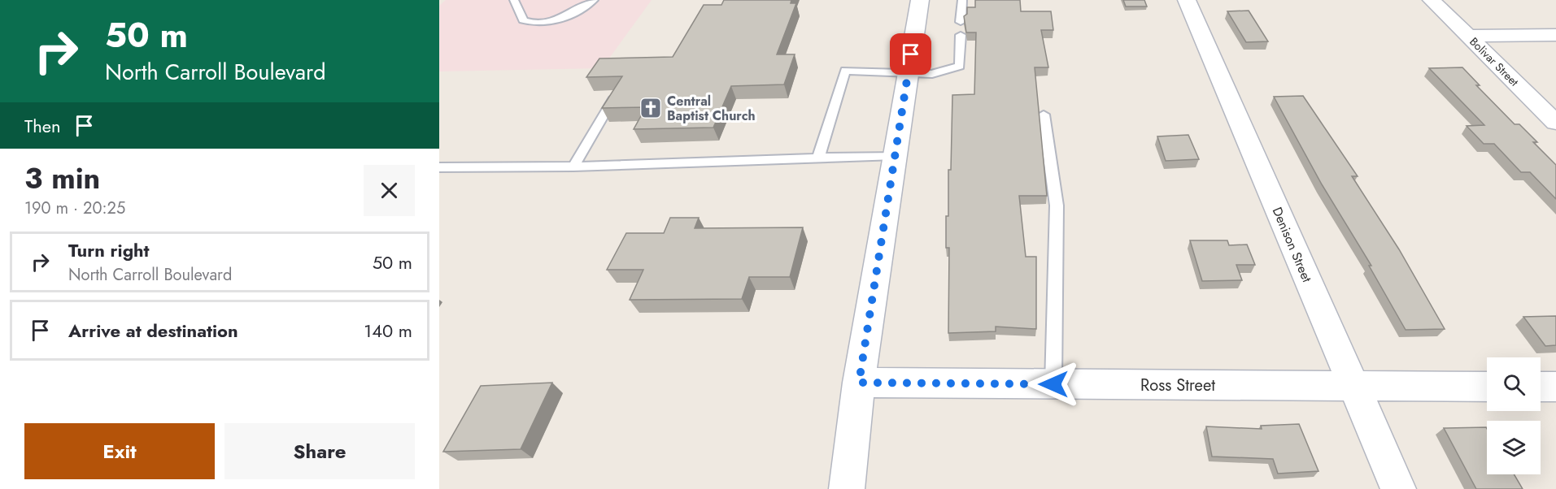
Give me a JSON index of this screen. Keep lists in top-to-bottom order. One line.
{"streets":{"street":["Bolivar Street","Denison Street","Ross Street"]},"crossings":[["Denison Street","Ross Street"]],"places":{"church":["Central Baptist Church"]},"page":{"turn":["50 m","North Carroll Boulevard"],"then":"Then","heading":["3 min","190 m · 20:25"],"list":[{"name":"Turn right","note":"North Carroll Boulevard","value":"50 m"},{"name":"Arrive at destination","value":"140 m"}],"buttons":["Exit","Share"]}}
